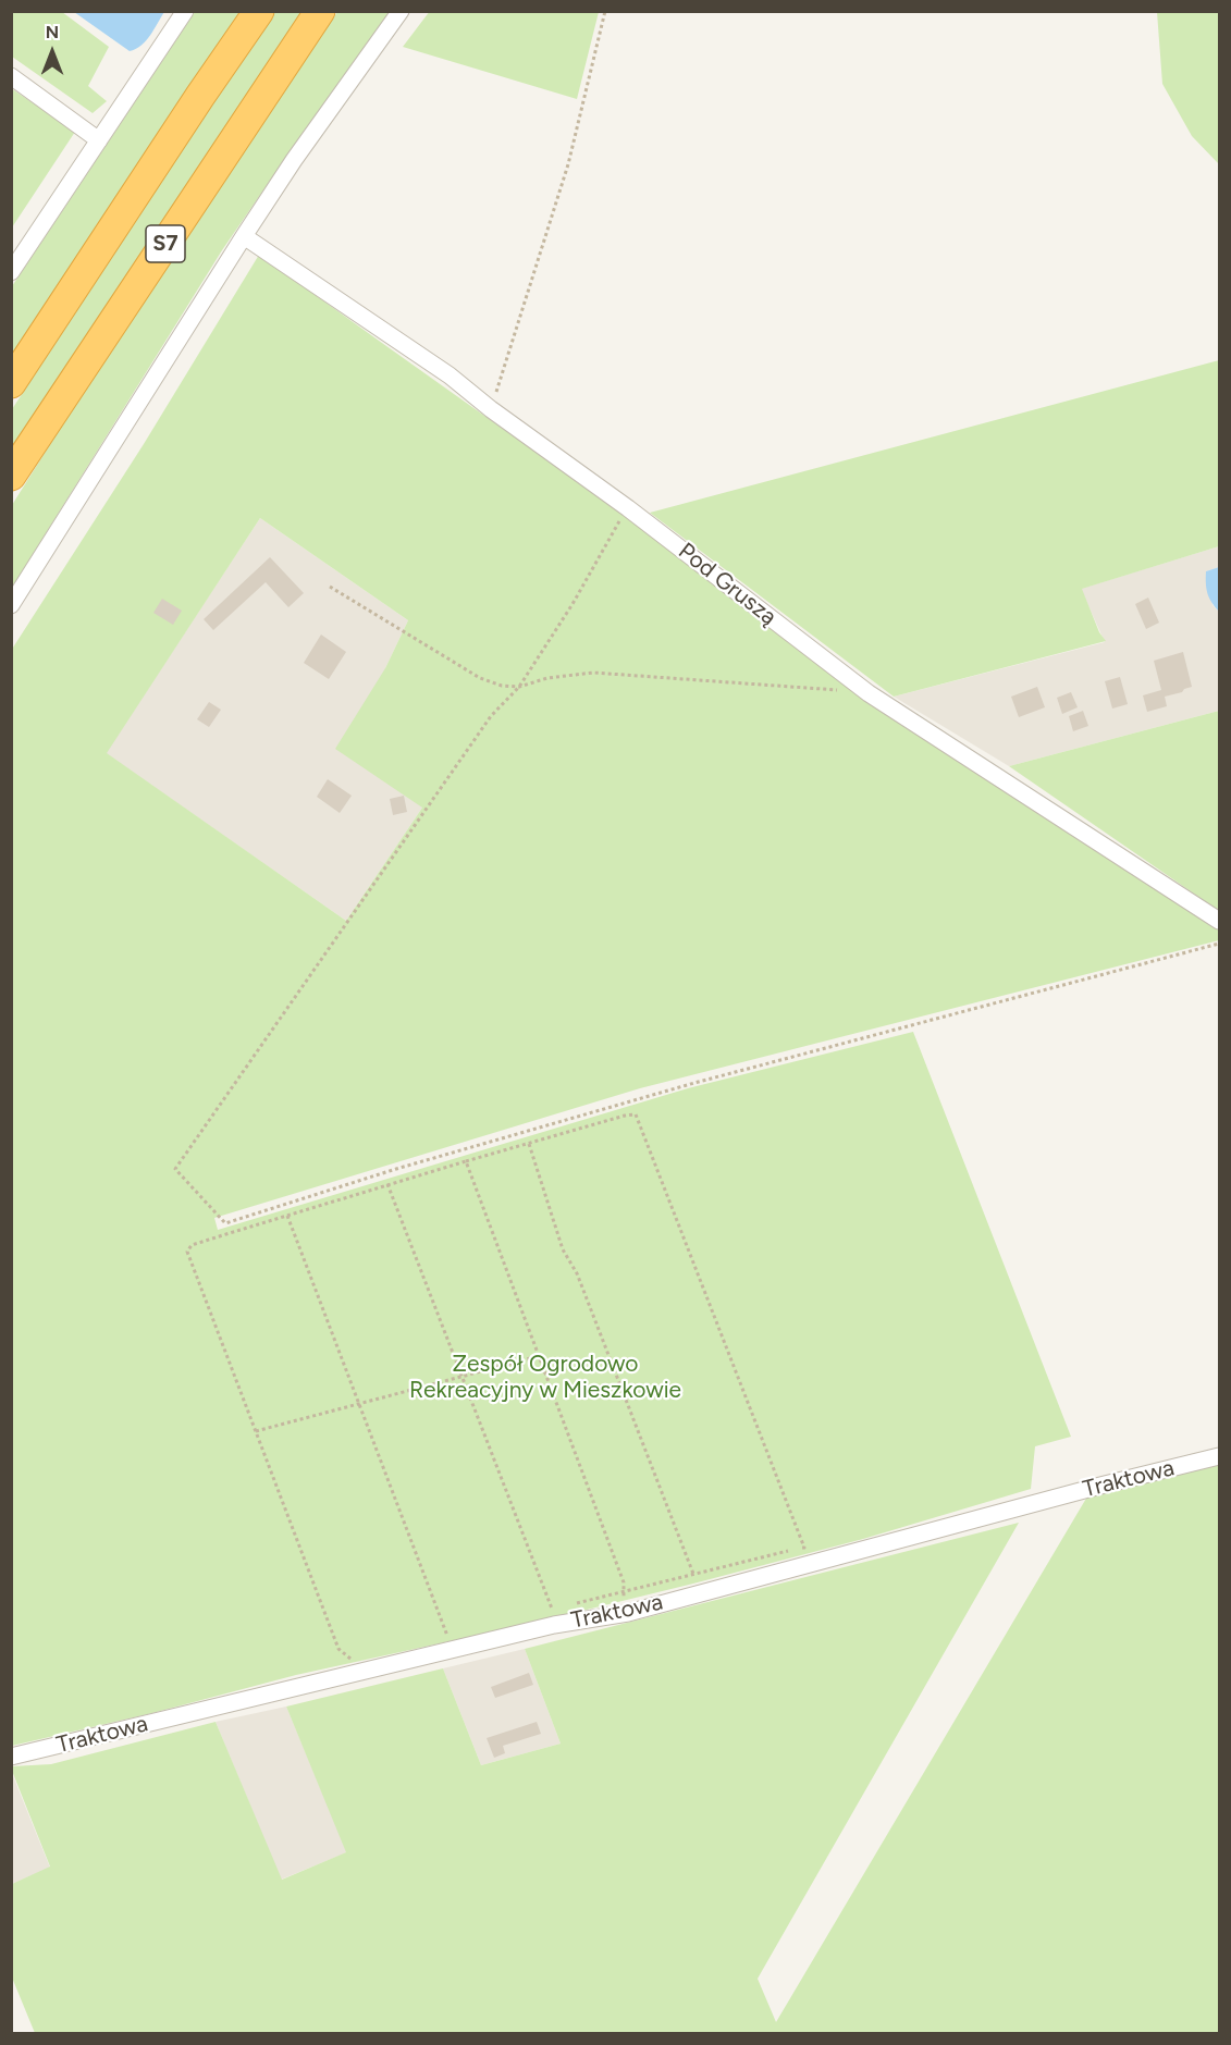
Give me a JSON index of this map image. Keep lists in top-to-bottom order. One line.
{"streets":{"highway":["S7"],"street":["Pod Gruszą","Traktowa"]},"parks":["Zespół Ogrodowo Rekreacyjny w Mieszkowie"],"north":"top"}
